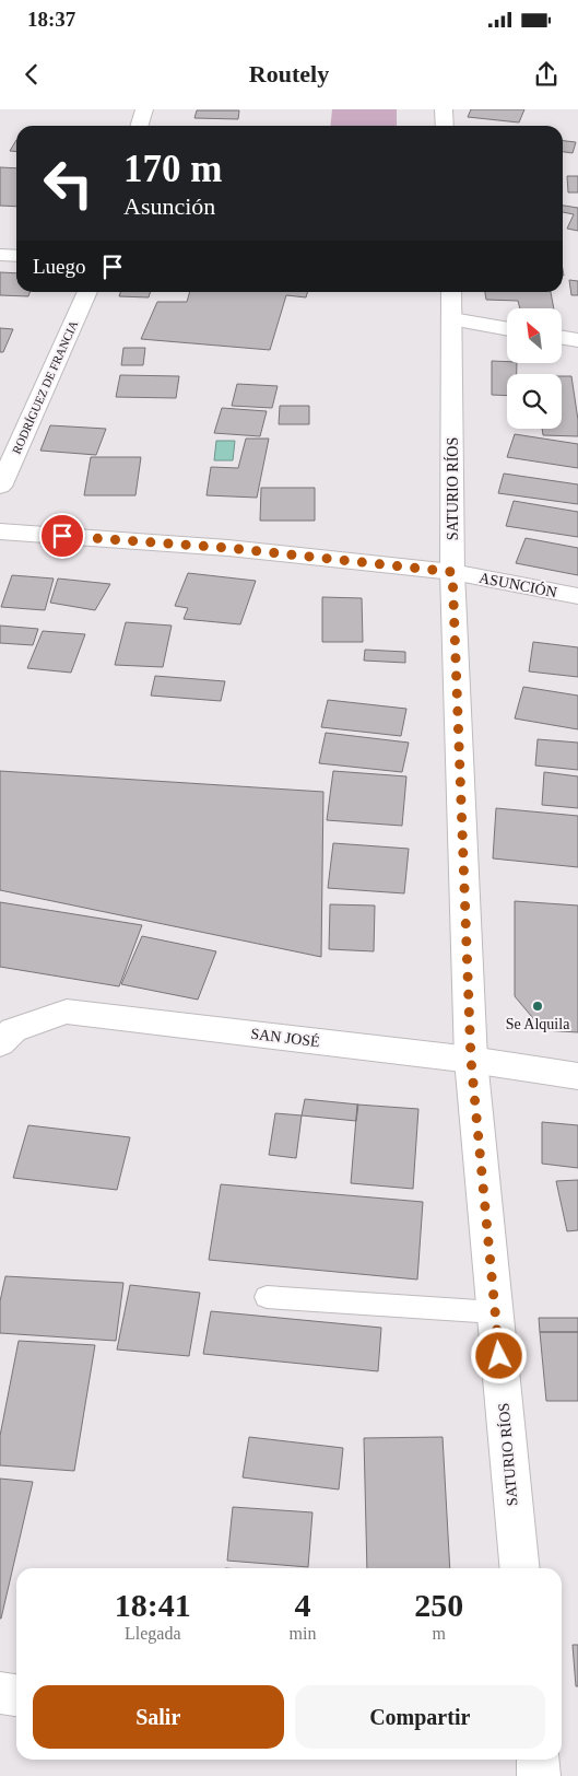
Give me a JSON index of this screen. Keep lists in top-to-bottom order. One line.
{"streets":{"street":["RODRÍGUEZ DE FRANCIA","SATURIO RÍOS","ASUNCIÓN","SAN JOSÉ"]},"crossings":[["SATURIO RÍOS","ASUNCIÓN"],["SATURIO RÍOS","SAN JOSÉ"]],"places":["Se Alquila"],"north":"top left","page":{"status":"18:37","header":"Routely","turn":["170 m","Asunción"],"then":"Luego","eta":["18:41","Llegada","4","min","250","m"],"buttons":["Salir","Compartir"]}}
